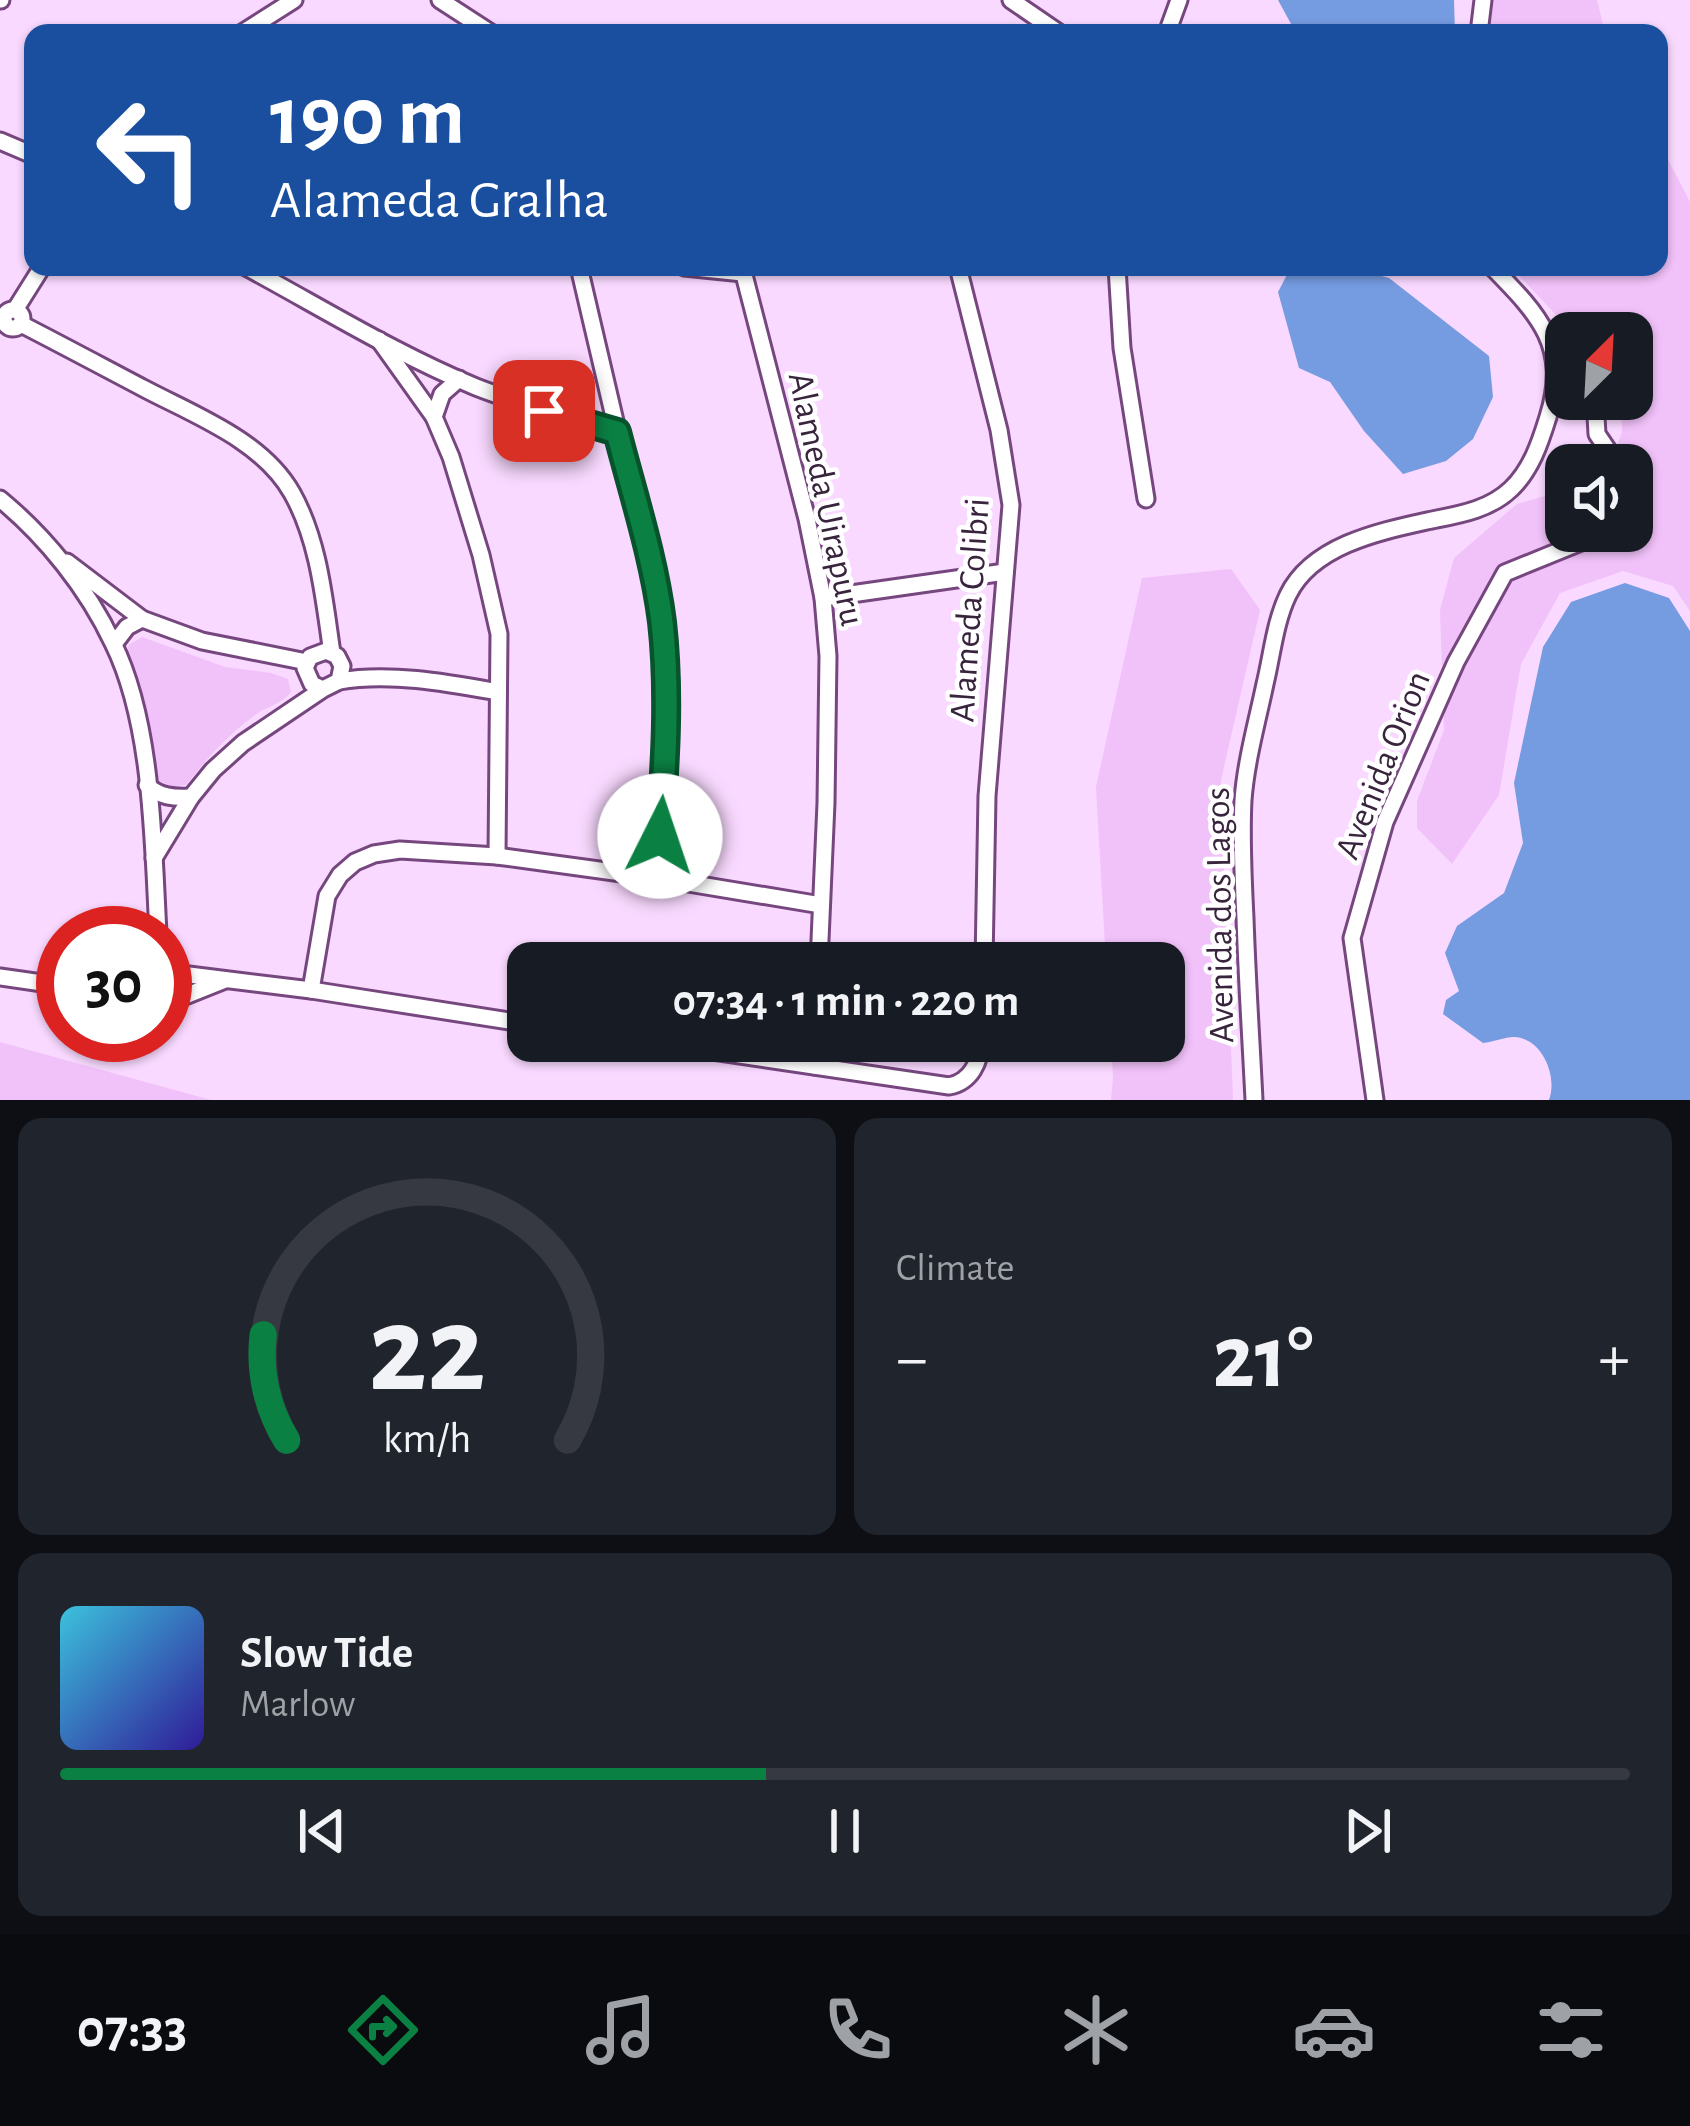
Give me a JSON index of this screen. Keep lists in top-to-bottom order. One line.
{"streets":{"street":["Alameda Uirapuru","Alameda Colibri","Avenida Orion","Avenida dos Lagos"]},"north":"top right","page":{"turn":["190 m","Alameda Gralha"],"limit":"30","trip":"07:34 · 1 min · 220 m","tile":"Climate","heat":["−","21°","+"],"song":["Slow Tide","Marlow"],"tabs":"07:33","gauge":["22","km/h"]}}
